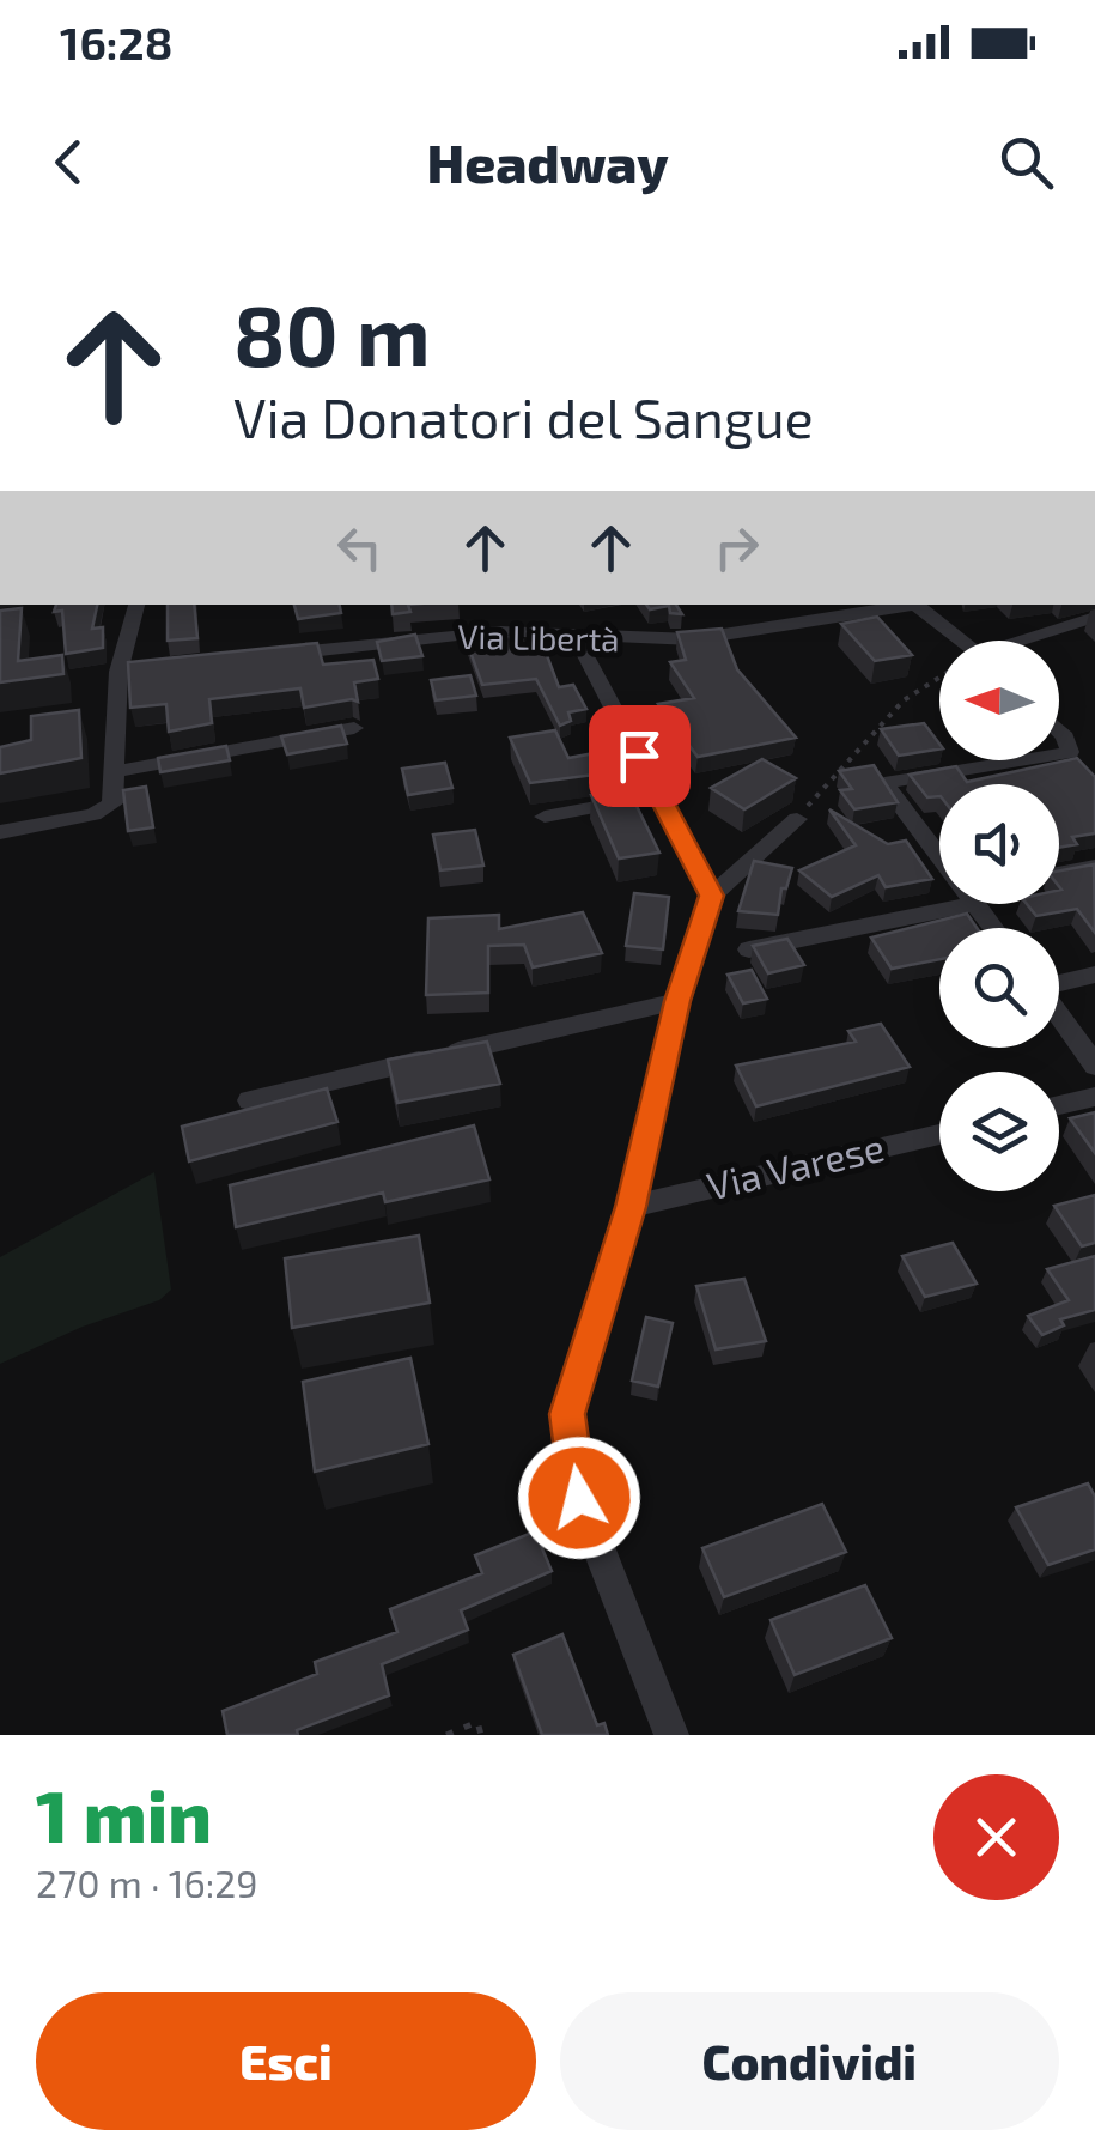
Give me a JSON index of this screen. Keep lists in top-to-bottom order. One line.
{"streets":{"street":["Via Libertà","Via Varese"]},"north":"left","page":{"status":"16:28","header":"Headway","turn":["80 m","Via Donatori del Sangue"],"heading":["1 min","270 m · 16:29"],"buttons":["Esci","Condividi"]}}
